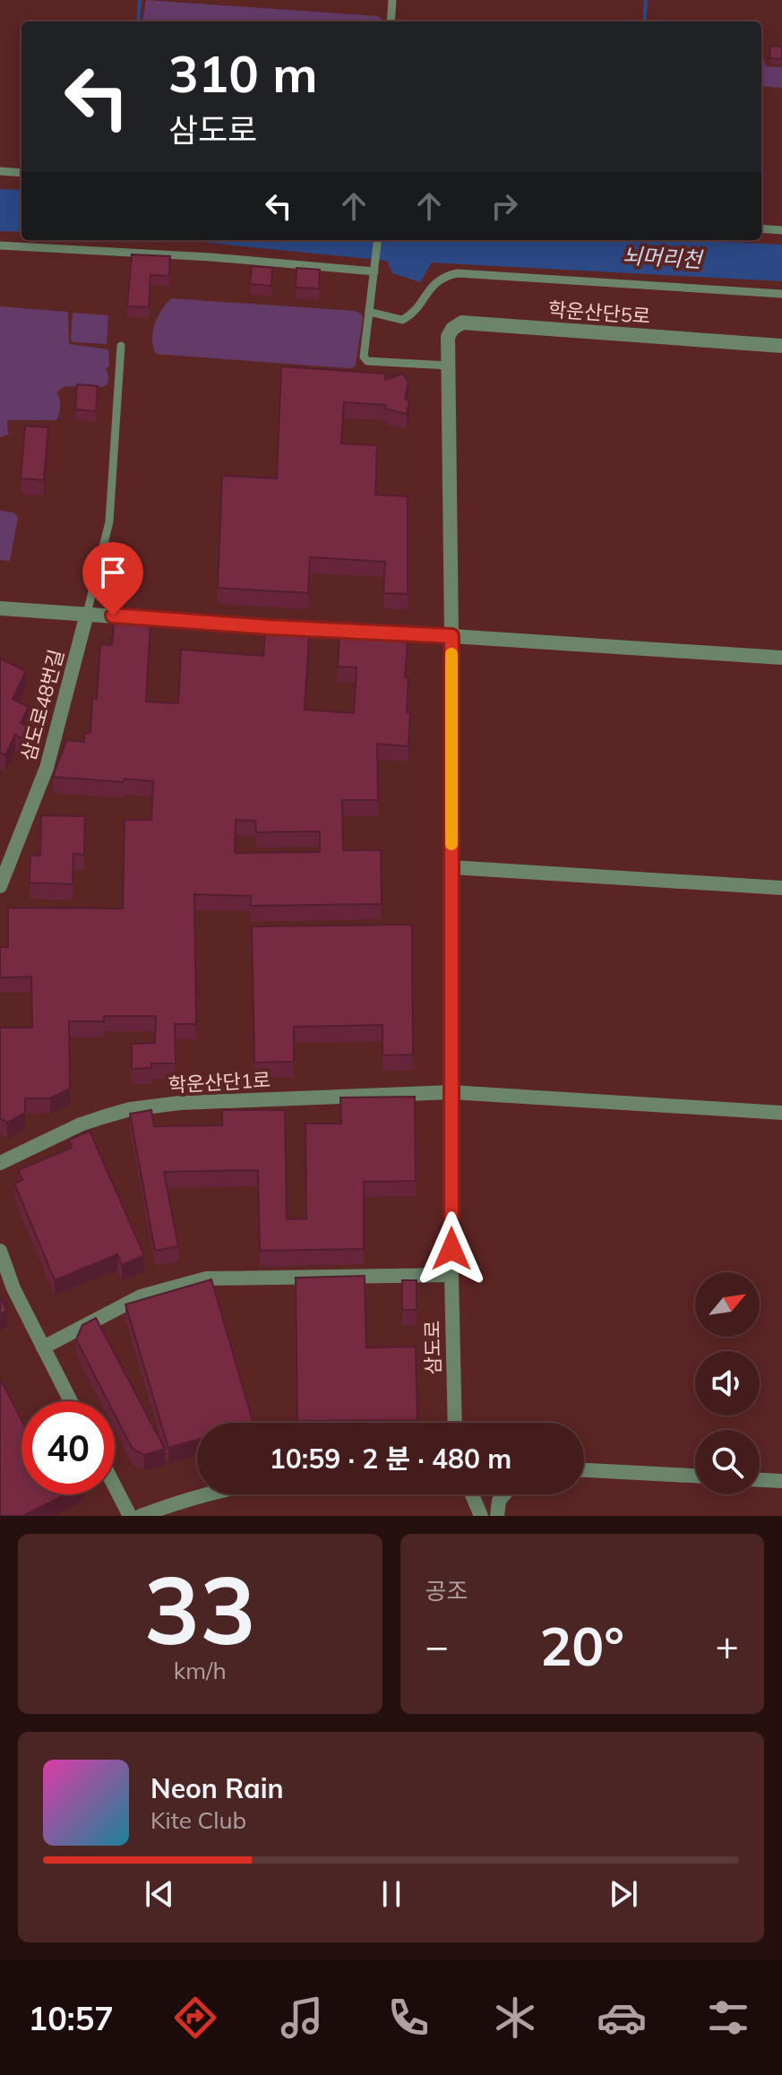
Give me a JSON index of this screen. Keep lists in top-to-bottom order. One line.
{"streets":{"street":["학운산단5로","삼도로48번길","학운산단1로","삼도로"]},"crossings":[["학운산단5로","삼도로"],["학운산단1로","삼도로"]],"water":["뇌머리천"],"north":"top right","page":{"turn":["310 m","삼도로"],"limit":"40","trip":"10:59 · 2 분 · 480 m","tile":[["33","km/h"],"공조"],"heat":["−","20°","+"],"song":["Neon Rain","Kite Club"],"tabs":"10:57"}}
